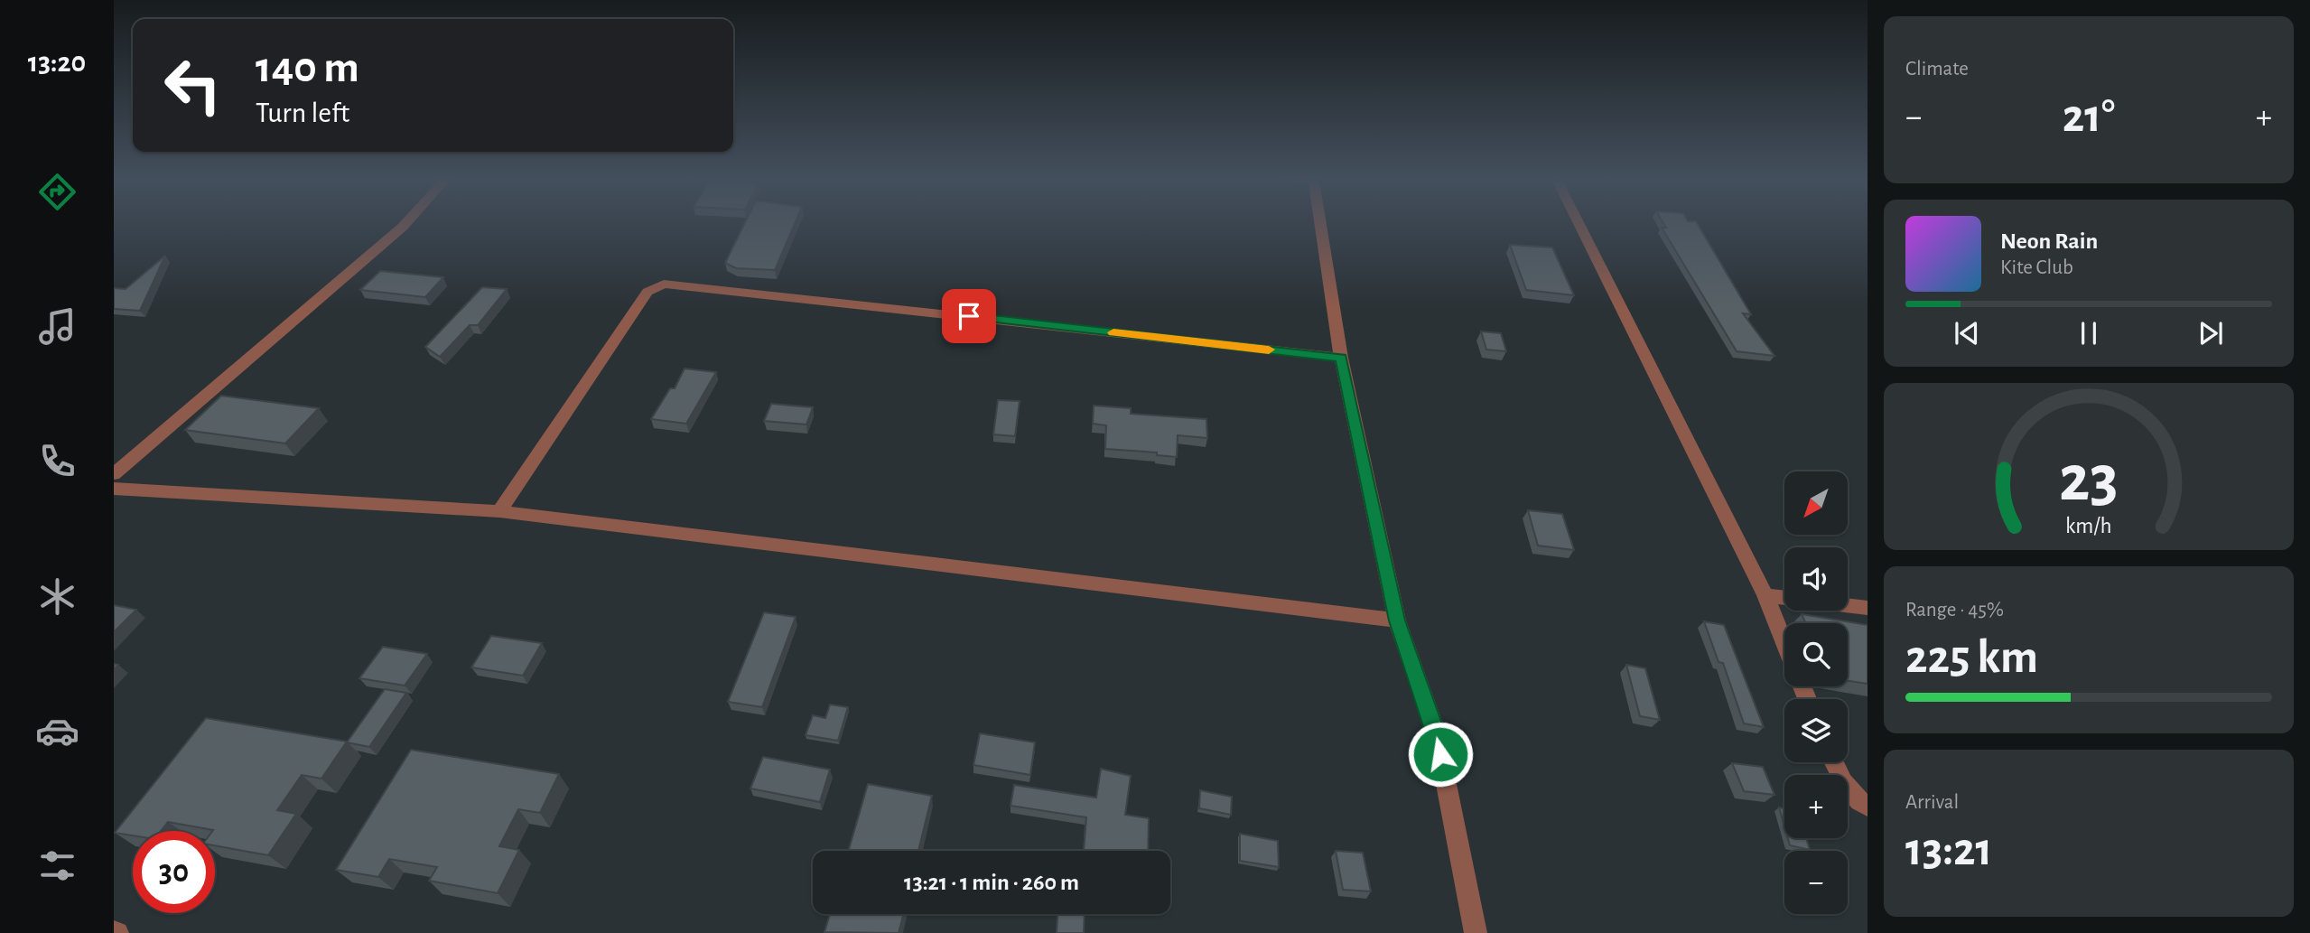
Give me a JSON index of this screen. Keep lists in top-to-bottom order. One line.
{"north":"bottom left","page":{"tabs":"13:20","tile":["Climate",["Range · 45%","225 km"],["Arrival","13:21"]],"turn":["140 m","Turn left"],"heat":["−","21°","+"],"song":["Neon Rain","Kite Club"],"map_buttons":["+","−"],"limit":"30","trip":"13:21 · 1 min · 260 m","gauge":["23","km/h"]}}
